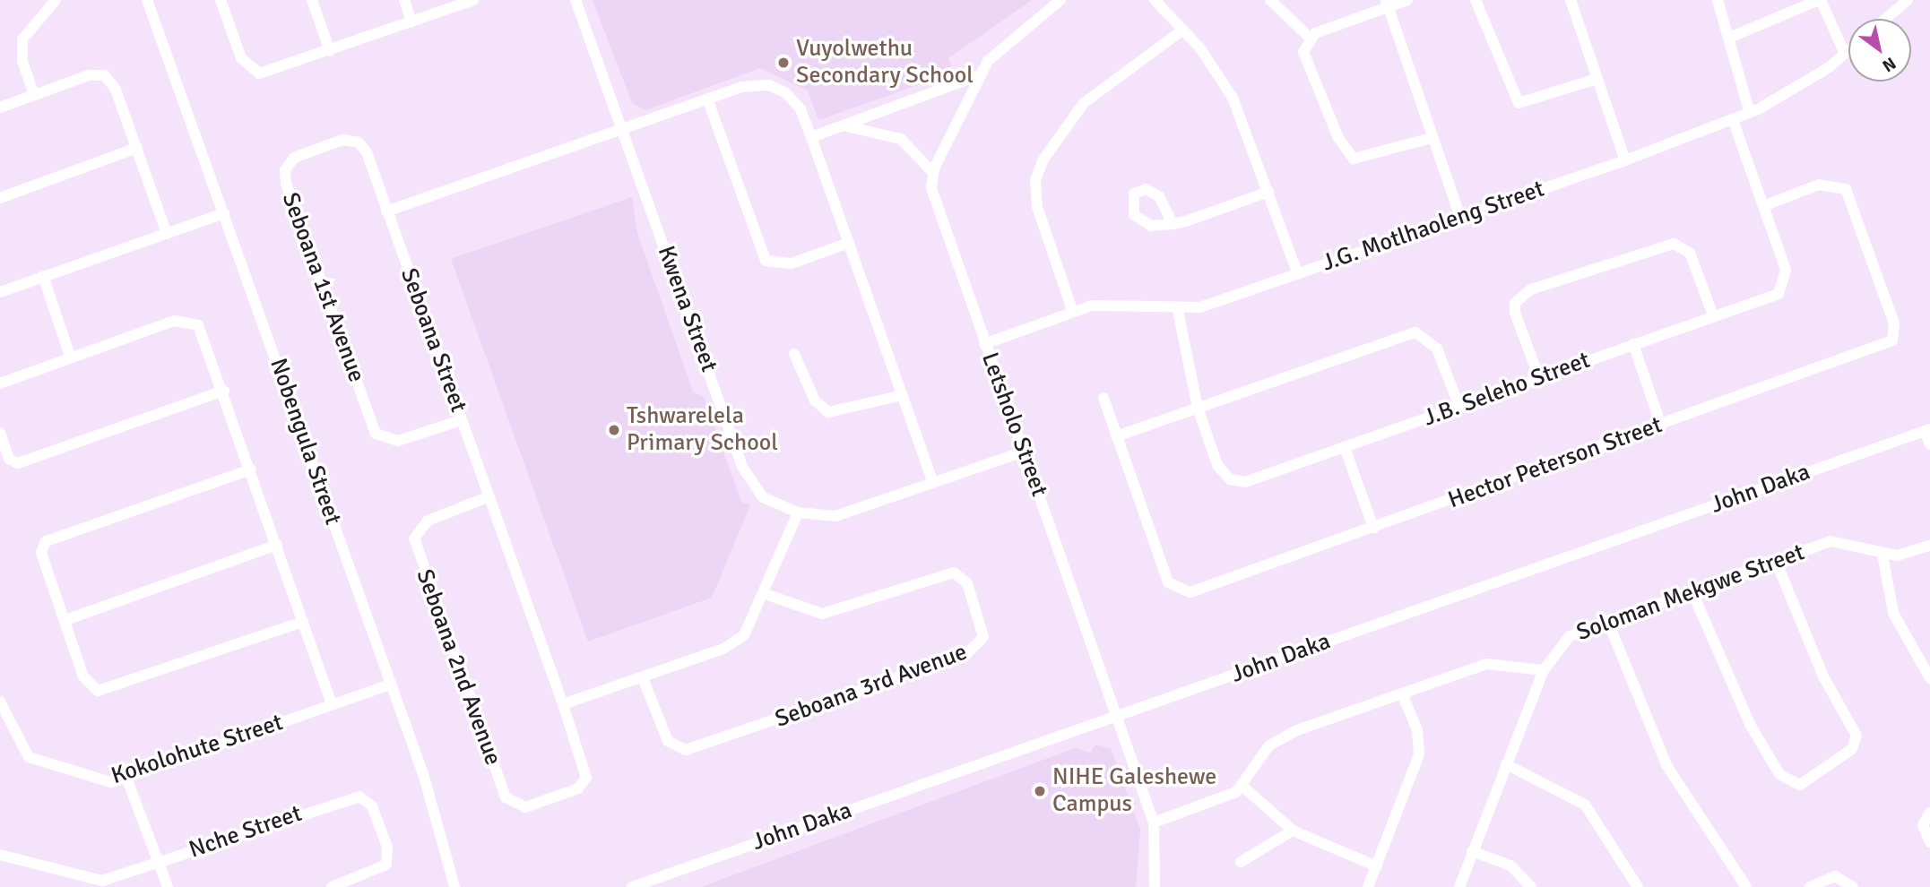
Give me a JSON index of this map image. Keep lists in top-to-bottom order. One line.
{"streets":{"street":["J.G. Motlhaoleng Street","Seboana 1st Avenue","Kwena Street","Seboana Street","J.B. Seleho Street","Letsholo Street","Nobengula Street","Hector Peterson Street","John Daka","Soloman Mekgwe Street","Seboana 2nd Avenue","Seboana 3rd Avenue","Kokolohute Street","Nche Street"]},"crossings":[["J.G. Motlhaoleng Street","J.B. Seleho Street"],["J.G. Motlhaoleng Street","Letsholo Street"],["Seboana 1st Avenue","Seboana Street"],["Kwena Street","Letsholo Street"],["Seboana Street","Seboana 2nd Avenue"],["J.B. Seleho Street","Hector Peterson Street"],["Letsholo Street","John Daka"],["Nobengula Street","Kokolohute Street"]],"places":["Vuyolwethu Secondary School","Tshwarelela Primary School","NIHE Galeshewe Campus"],"north":"bottom right"}
